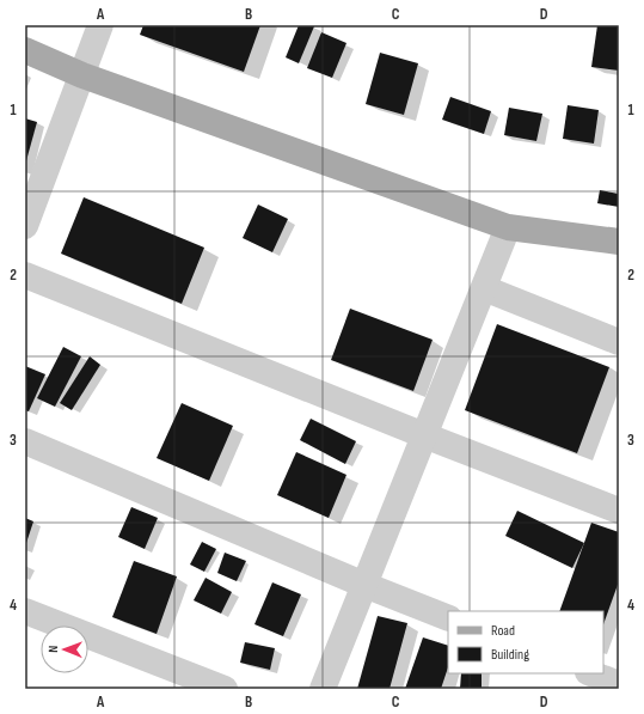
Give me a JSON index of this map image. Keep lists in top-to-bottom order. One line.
{"legend":["Road","Building"],"north":"left","grid":{"columns":["A","B","C","D"],"rows":["1","2","3","4"]}}
